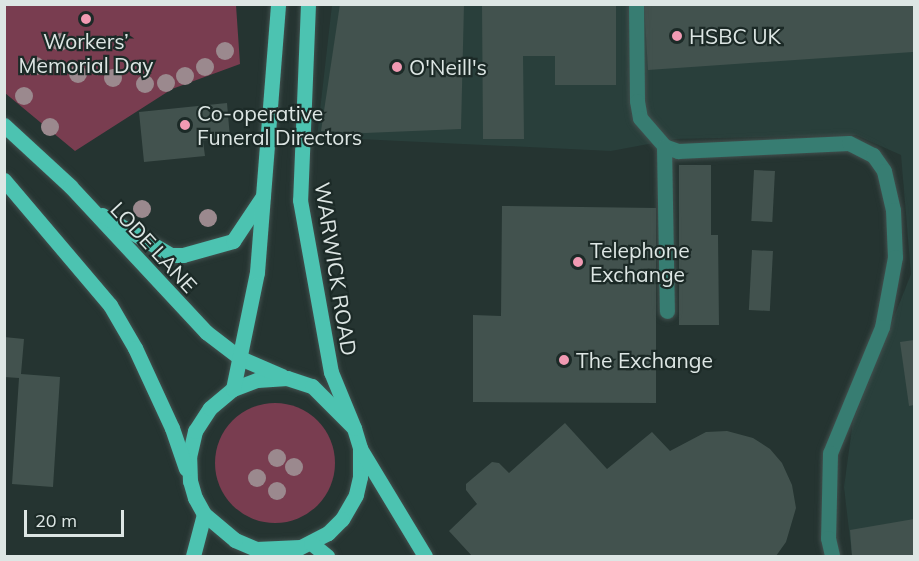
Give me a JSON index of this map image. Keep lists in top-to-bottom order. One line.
{"streets":{"main road":["LODE LANE","WARWICK ROAD"]},"crossings":[["LODE LANE","WARWICK ROAD"]],"places":["Workers’ Memorial Day","HSBC UK","O'Neill's","Co-operative Funeral Directors","Telephone Exchange","The Exchange"],"scale_bar":"20 m"}
